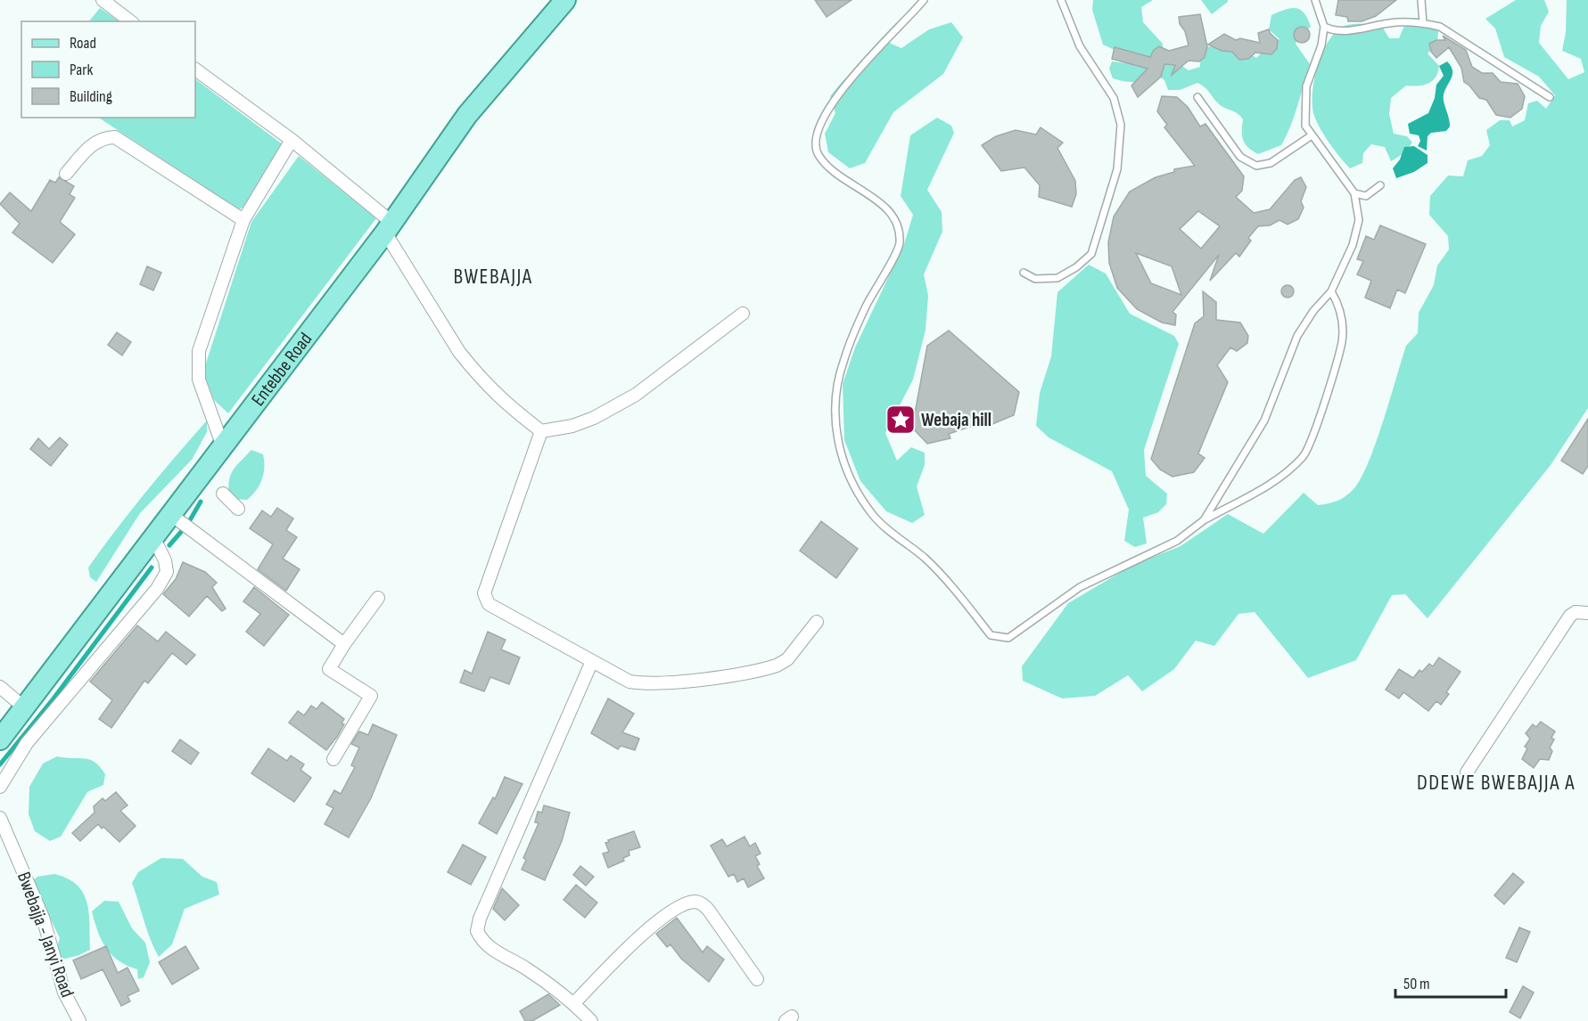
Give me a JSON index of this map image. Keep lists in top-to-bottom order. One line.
{"streets":{"main road":["Entebbe Road"],"street":["Bwebajja - Janyi Road"]},"districts":["BWEBAJJA","DDEWE BWEBAJJA A"],"places":{"place":["Webaja hill"]},"legend":["Road","Park","Building"],"scale_bar":"50 m"}
